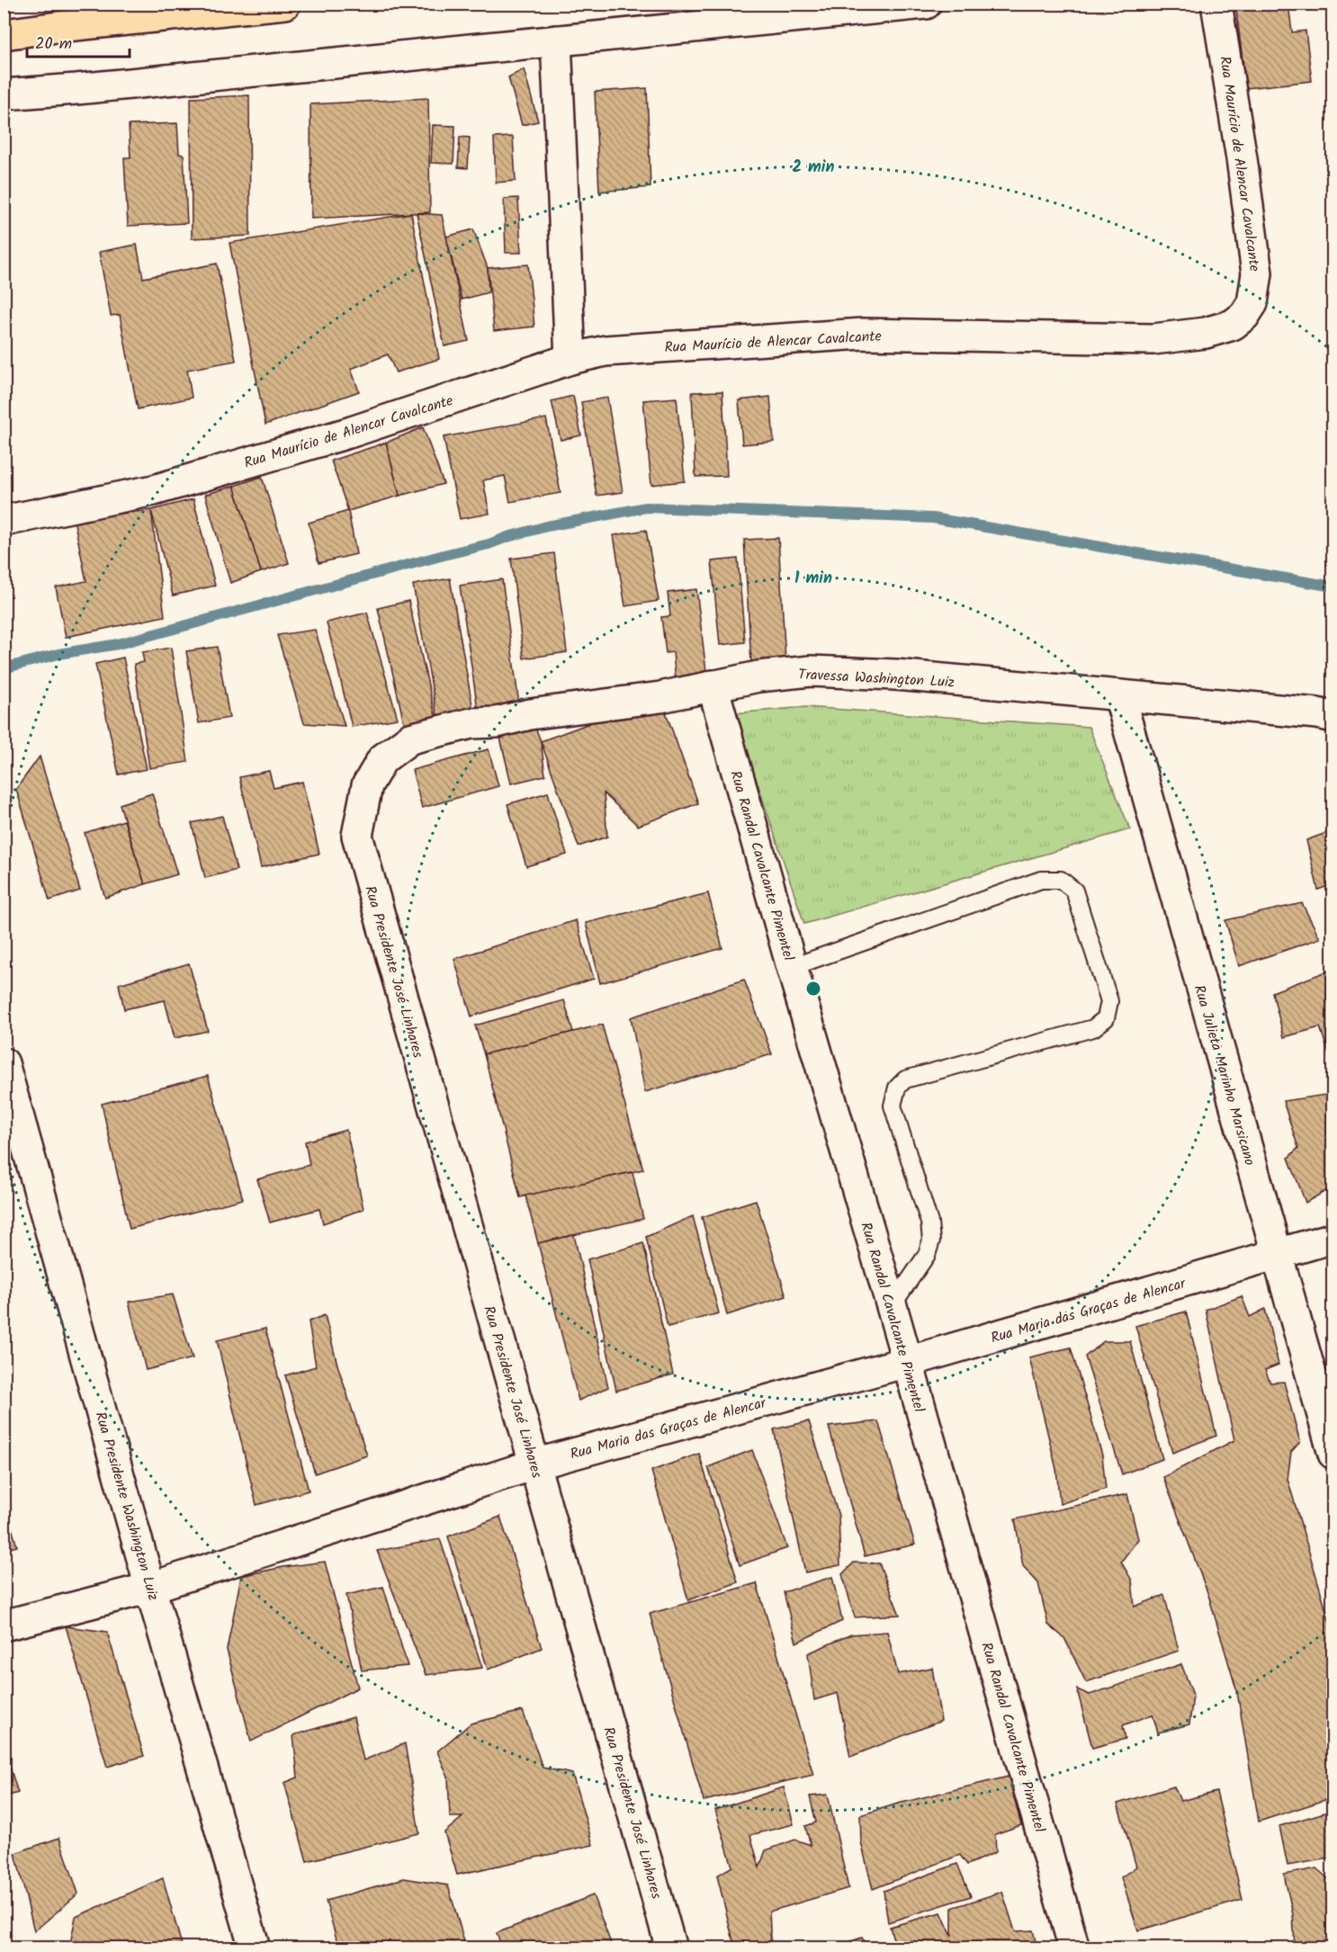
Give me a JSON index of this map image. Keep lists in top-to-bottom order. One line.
{"streets":{"street":["Rua Maurício de Alencar Cavalcante","Travessa Washington Luiz","Rua Randal Cavalcante Pimentel","Rua Presidente José Linhares","Rua Julieta Marinho Marsicano","Rua Maria das Graças de Alencar","Rua Presidente Washington Luiz"]},"crossings":[["Travessa Washington Luiz","Rua Randal Cavalcante Pimentel"],["Travessa Washington Luiz","Rua Presidente José Linhares"],["Travessa Washington Luiz","Rua Julieta Marinho Marsicano"],["Rua Randal Cavalcante Pimentel","Rua Maria das Graças de Alencar"],["Rua Presidente José Linhares","Rua Maria das Graças de Alencar"],["Rua Julieta Marinho Marsicano","Rua Maria das Graças de Alencar"],["Rua Maria das Graças de Alencar","Rua Presidente Washington Luiz"]],"scale_bar":"20 m","rings":["2 min","1 min"]}
